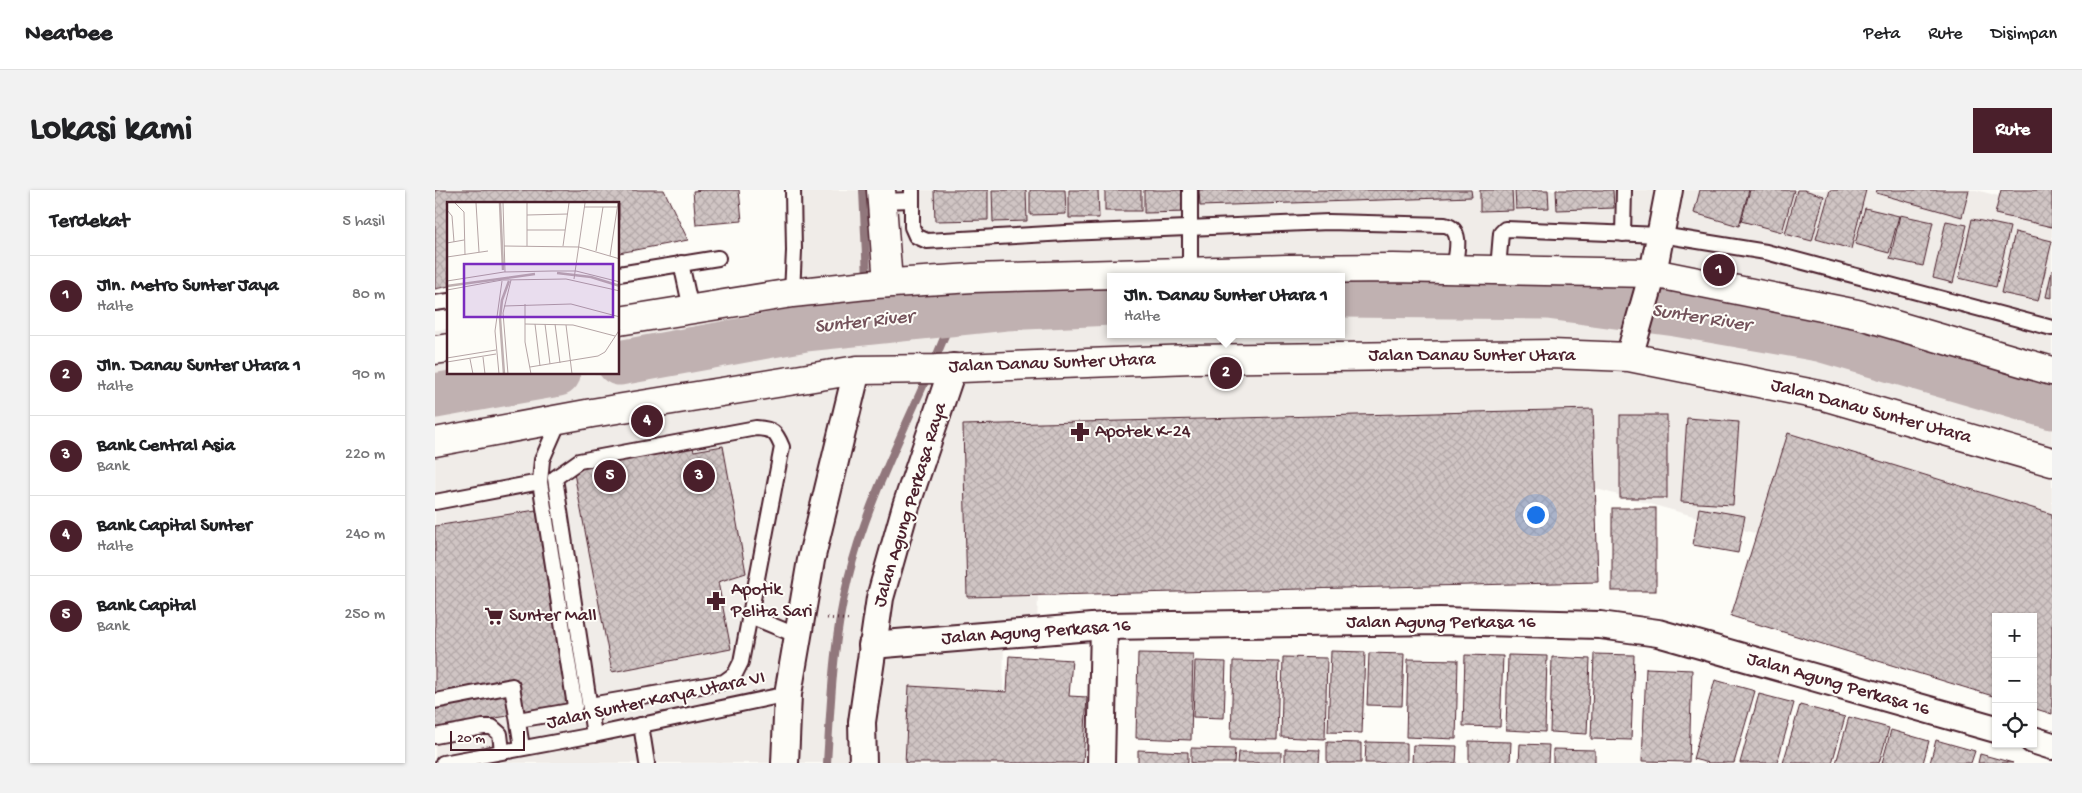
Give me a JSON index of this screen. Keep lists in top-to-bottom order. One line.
{"streets":{"main road":["Jalan Danau Sunter Utara"],"street":["Jalan Agung Perkasa Raya","Jalan Agung Perkasa 16"],"lane":["Jalan Sunter Karya Utara VI"]},"crossings":[["Jalan Danau Sunter Utara","Jalan Agung Perkasa Raya"],["Jalan Agung Perkasa Raya","Jalan Agung Perkasa 16"]],"water":["Sunter River"],"places":{"pharmacy":["Apotek K-24","Apotik Pelita Sari"],"supermarket":["Sunter Mall"]},"scale_bar":"20 m","page":{"header":"Nearbee","nav":["Peta","Rute","Disimpan"],"buttons":"Rute","title":"Lokasi kami","heading":["Terdekat","5 hasil"],"pins":["1","2","4","3","5"],"list":[{"mark":"1","name":"Jln. Metro Sunter Jaya","note":"Halte","value":"80 m"},{"mark":"2","name":"Jln. Danau Sunter Utara 1","note":"Halte","value":"90 m"},{"mark":"3","name":"Bank Central Asia","note":"Bank","value":"220 m"},{"mark":"4","name":"Bank Capital Sunter","note":"Halte","value":"240 m"},{"mark":"5","name":"Bank Capital","note":"Bank","value":"250 m"}],"popup":["Jln. Danau Sunter Utara 1","Halte"],"map_buttons":["+","−"],"scale":"20 m"}}
